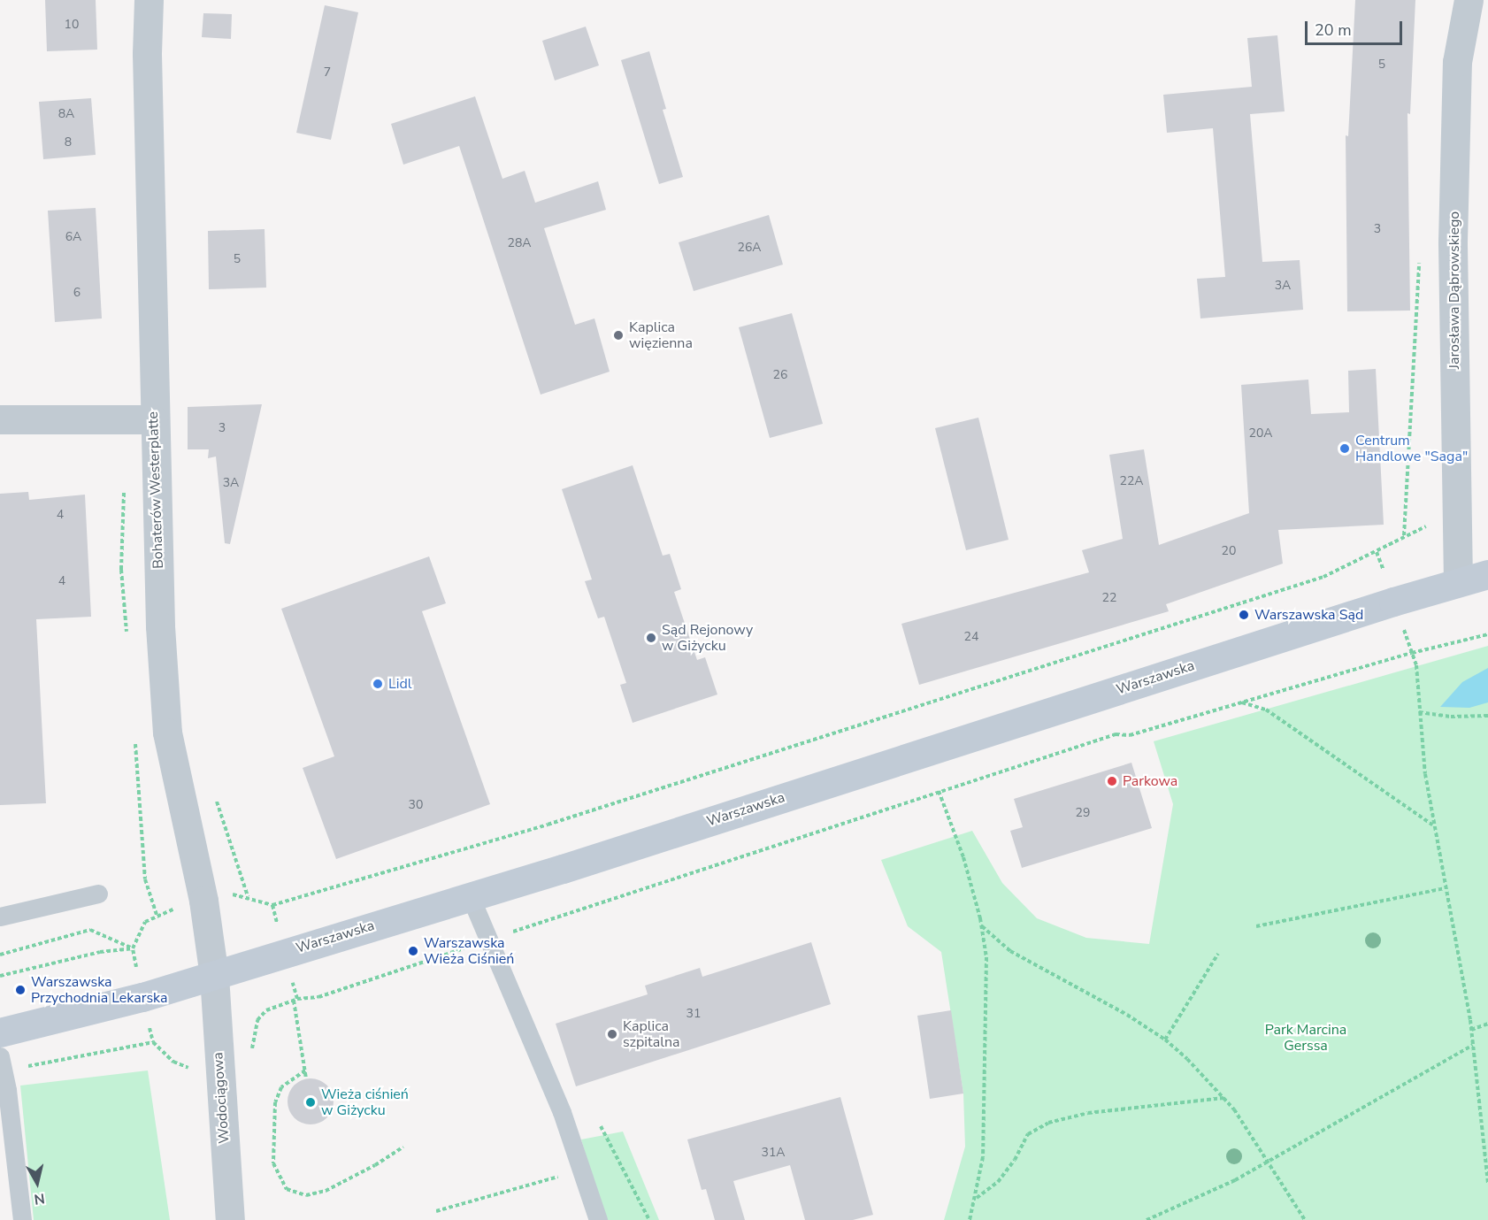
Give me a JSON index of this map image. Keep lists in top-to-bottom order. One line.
{"streets":{"street":["Jarosława Dąbrowskiego","Bohaterów Westerplatte","Warszawska","Wodociągowa"]},"crossings":[["Jarosława Dąbrowskiego","Warszawska"],["Bohaterów Westerplatte","Warszawska"],["Bohaterów Westerplatte","Wodociągowa"],["Warszawska","Wodociągowa"]],"parks":["Park Marcina Gerssa"],"places":["Kaplica więzienna","Centrum Handlowe \"Saga\"","Warszawska Sąd","Sąd Rejonowy w Giżycku","Lidl","Parkowa","Warszawska Wieża Ciśnień","Warszawska Przychodnia Lekarska","Kaplica szpitalna","Wieża ciśnień w Giżycku"],"house_numbers":["10","5","7","8A","8","3","6A","28A","26A","5","3A","6","26","3","20A","22A","3A","4","20","4","22","24","30","29","31","31A"],"scale_bar":"20 m","north":"bottom"}
